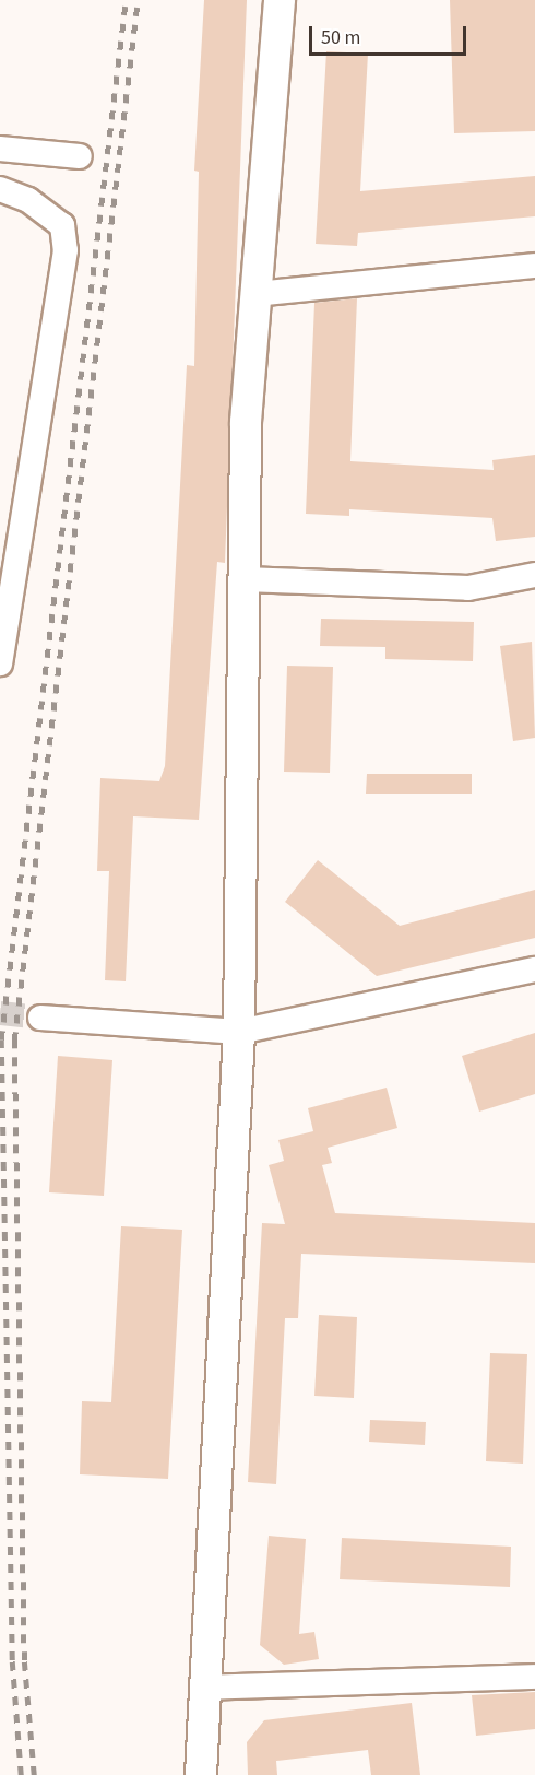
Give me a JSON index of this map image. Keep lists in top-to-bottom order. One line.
{"scale_bar":"50 m"}
